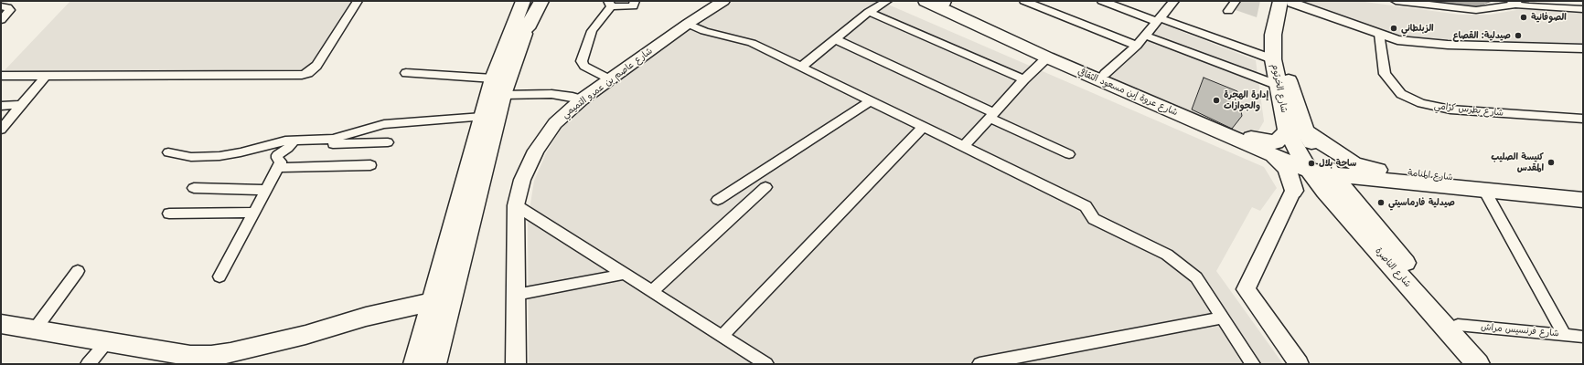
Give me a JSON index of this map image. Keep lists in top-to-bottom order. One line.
{"streets":{"main road":["شارع عاصم بن عمرو التميمي","شارع الخرتوم","شارع عروة إبن مسعود الثقافي","شارع المنامة","شارع الناصرة"],"street":["شارع بطرس كرامي","شارع فرنسيس مراش"]},"crossings":[["شارع الخرتوم","شارع عروة إبن مسعود الثقافي"],["شارع الخرتوم","شارع الناصرة"],["شارع عروة إبن مسعود الثقافي","شارع المنامة"],["شارع عروة إبن مسعود الثقافي","شارع الناصرة"],["شارع المنامة","شارع الناصرة"],["شارع الناصرة","شارع فرنسيس مراش"]],"places":["الصوفانية","الزبلطاني","صيدلية: القصاع","إدارة الهجرة والجوازات","كنيسة الصليب المقدس","ساحة بلال","صيدلية فارماسيتي"]}
